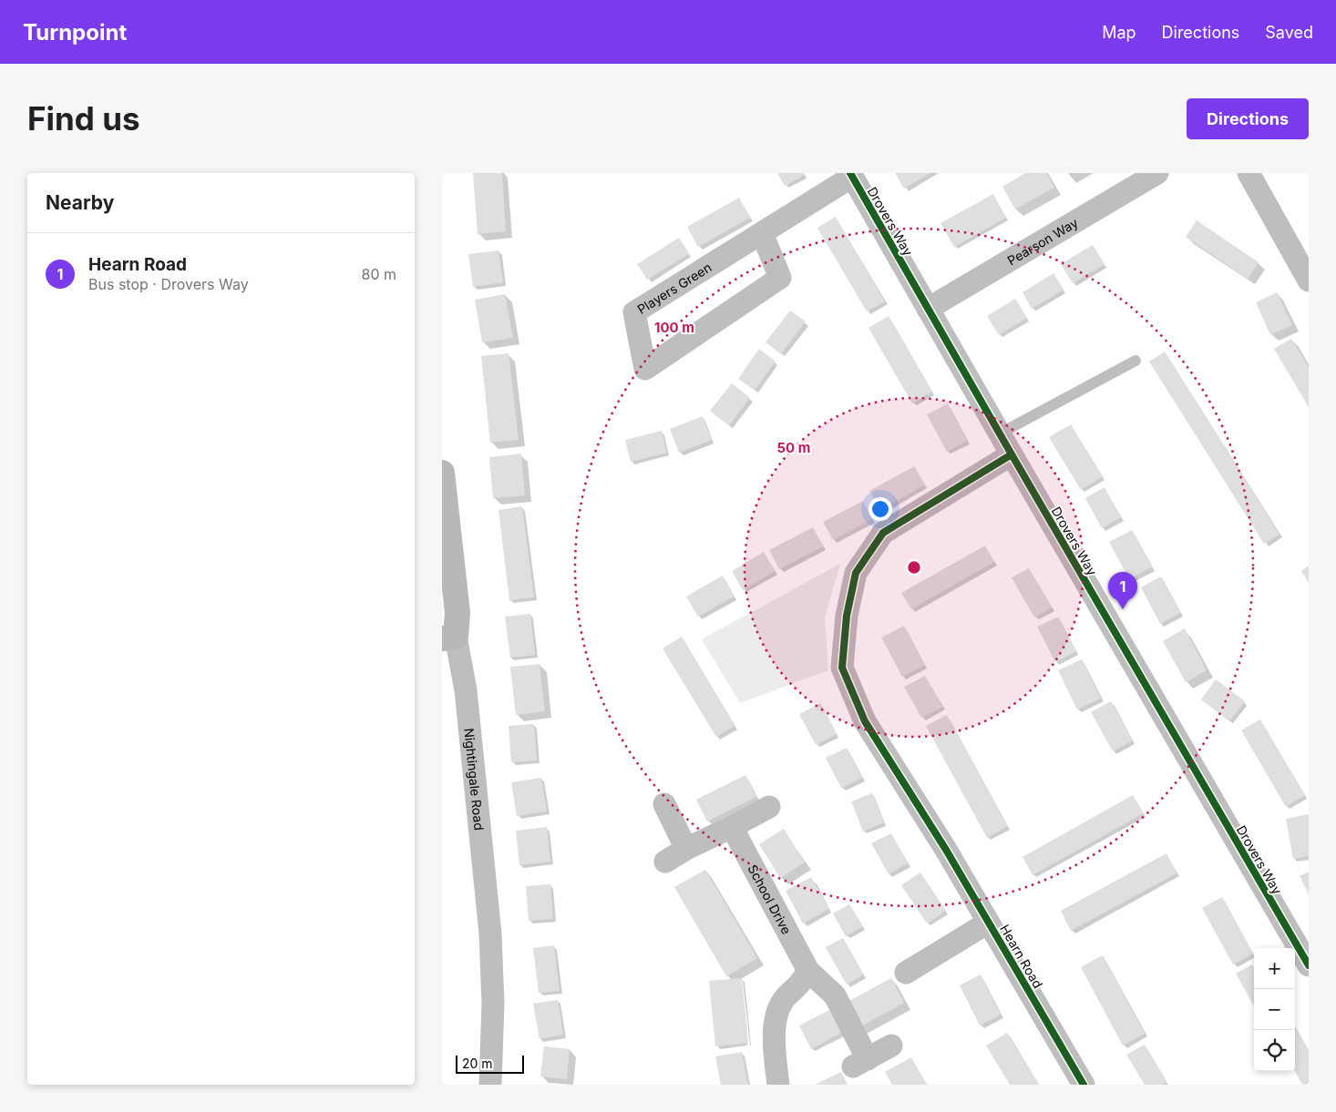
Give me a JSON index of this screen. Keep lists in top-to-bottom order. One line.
{"streets":{"street":["Drovers Way","Pearson Way","Players Green","Nightingale Road","School Drive","Hearn Road"]},"crossings":[["Drovers Way","Pearson Way"],["Drovers Way","Players Green"],["Drovers Way","Hearn Road"]],"scale_bar":"20 m","page":{"header":"Turnpoint","nav":["Map","Directions","Saved"],"buttons":"Directions","title":"Find us","heading":"Nearby","list":[{"mark":"1","name":"Hearn Road","note":"Bus stop · Drovers Way","value":"80 m"}],"pins":"1","map_buttons":["+","−"],"scale":"20 m"},"rings":["100 m","50 m"]}
